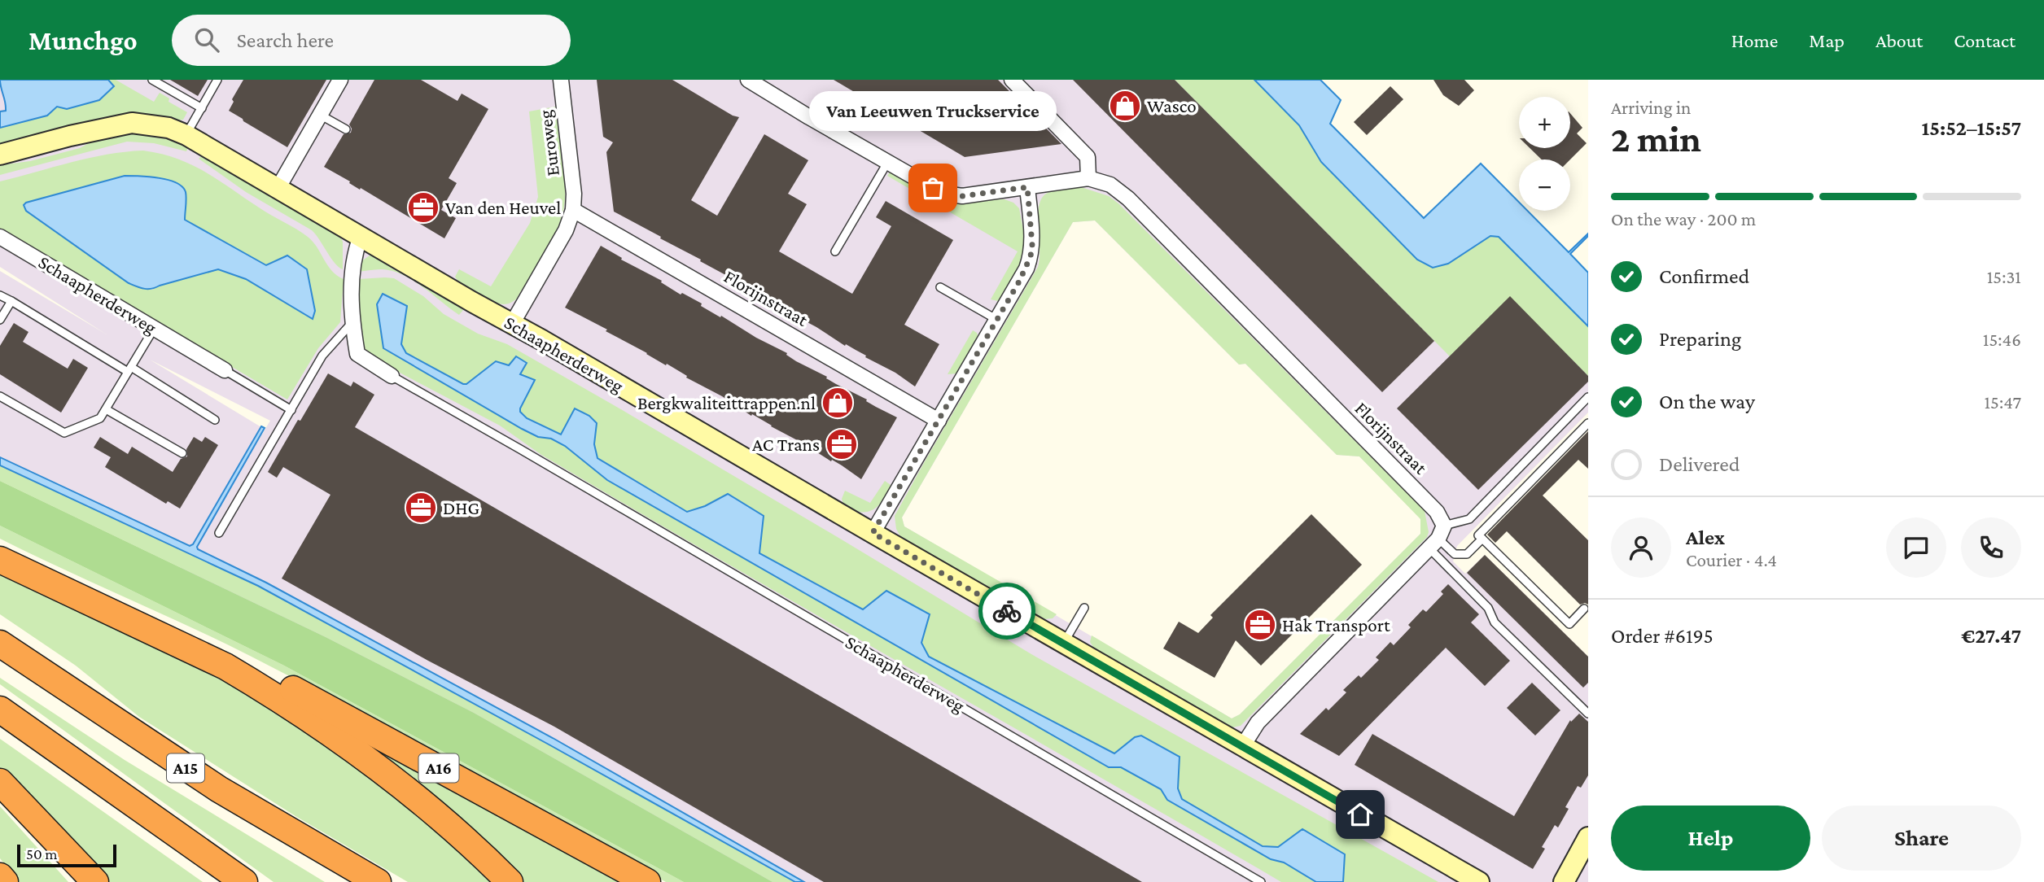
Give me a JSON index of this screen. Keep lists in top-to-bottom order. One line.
{"streets":{"highway":["A15","A16"],"street":["Euroweg","Schaapherderweg","Florijnstraat"]},"crossings":[["Euroweg","Schaapherderweg"],["Euroweg","Florijnstraat"]],"places":{"shop":["Wasco","Bergkwaliteittrappen.nl"],"other":["Van Leeuwen Truckservice"],"office":["Van den Heuvel","AC Trans","DHG","Hak Transport"]},"scale_bar":"50 m","page":{"header":"Munchgo","search":"Search here","nav":["Home","Map","About","Contact"],"heading":["2 min","Arriving in","15:52–15:57"],"panel":["Alex","Courier · 4.4","Order #6195","€27.47"],"bubble":"Van Leeuwen Truckservice","map_buttons":["+","−"],"bar":"On the way · 200 m","list":[["Confirmed","15:31"],["Preparing","15:46"],["On the way","15:47"],"Delivered"],"buttons":["Help","Share"],"scale":"50 m"}}
